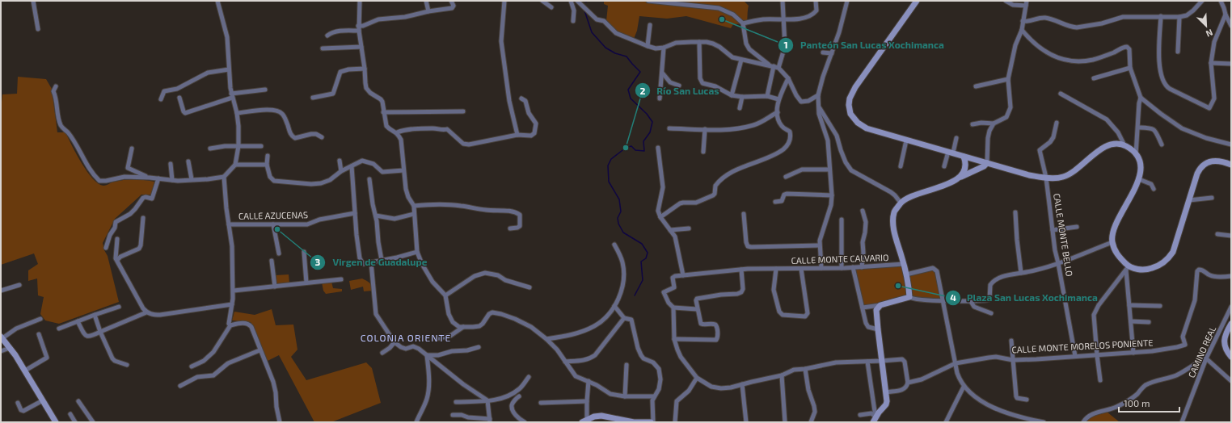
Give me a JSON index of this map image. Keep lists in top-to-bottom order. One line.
{"streets":{"street":["CALLE AZUCENAS","CALLE MONTE BELLO","CALLE MONTE CALVARIO","CALLE MONTE MORELOS PONIENTE","CAMINO REAL"]},"crossings":[["CALLE MONTE BELLO","CALLE MONTE MORELOS PONIENTE"]],"districts":["COLONIA ORIENTE"],"places":["Panteón San Lucas Xochimanca","Río San Lucas","Virgen de Guadalupe","Plaza San Lucas Xochimanca"],"scale_bar":"100 m","north":"bottom right"}
